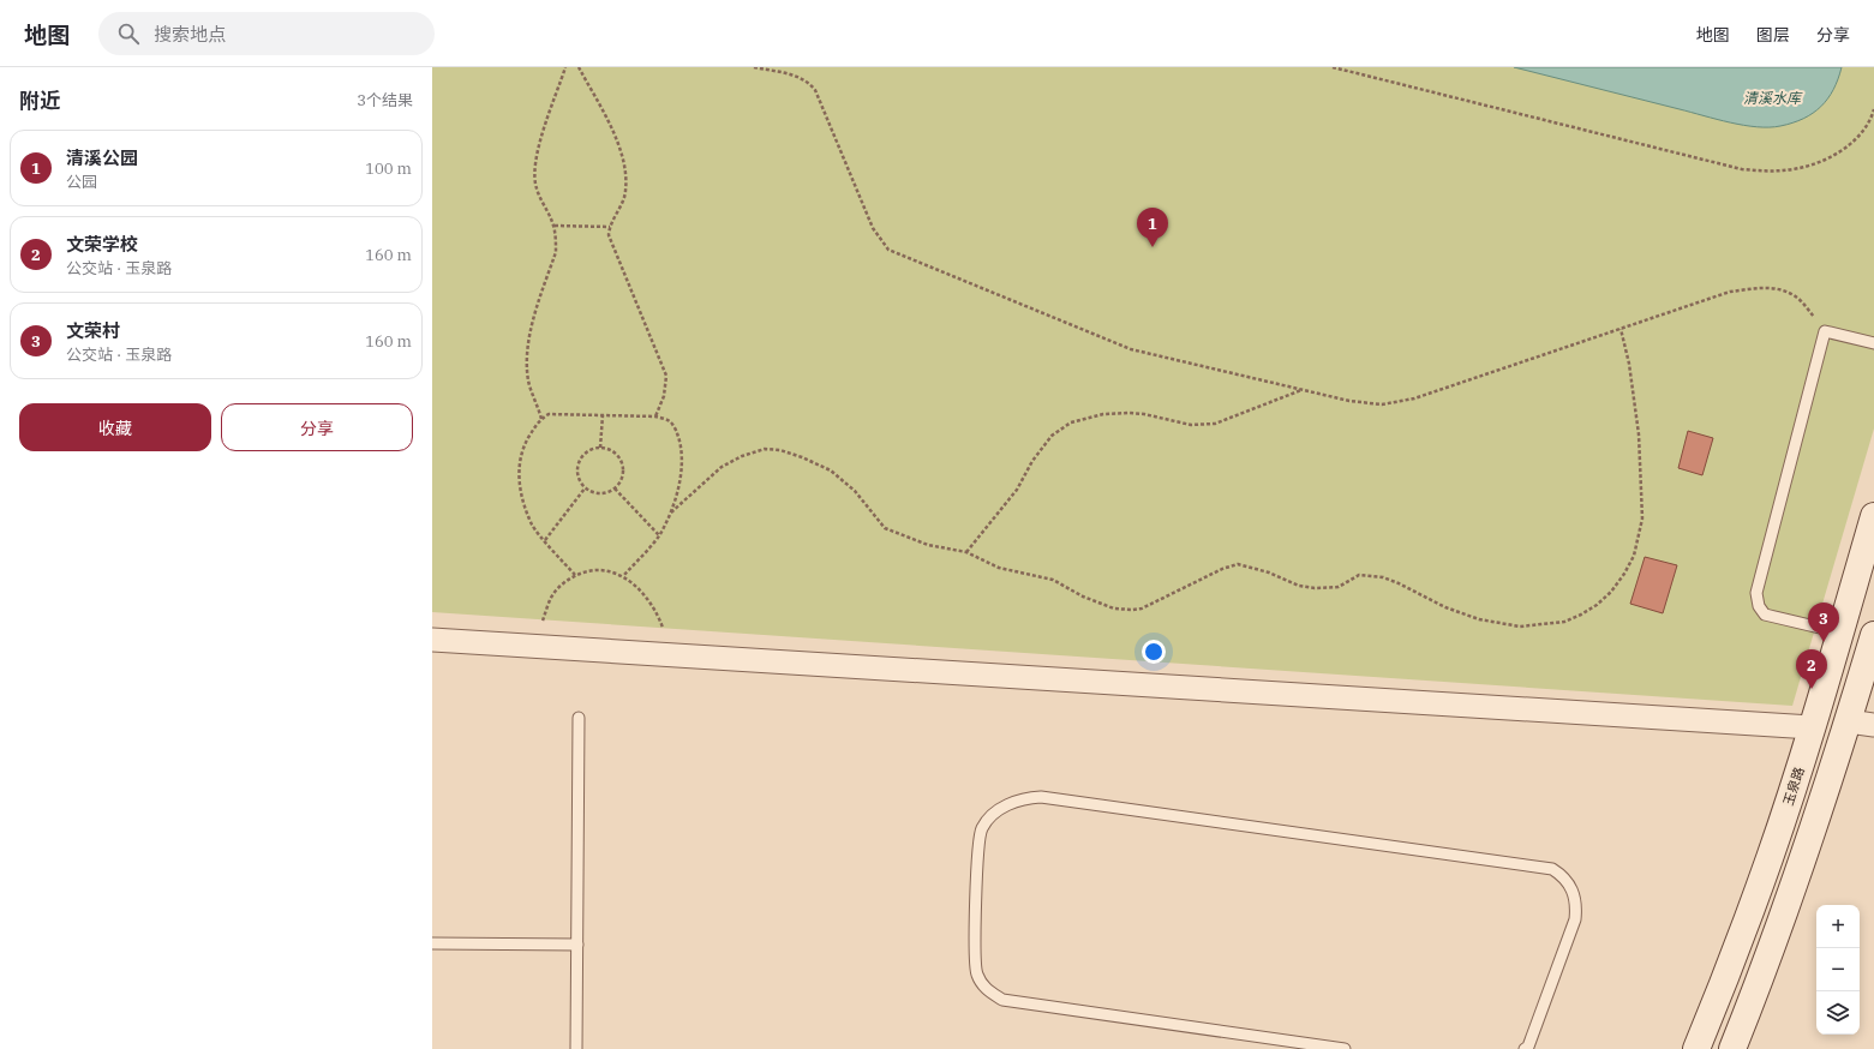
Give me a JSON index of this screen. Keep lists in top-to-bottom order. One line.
{"streets":{"main road":["玉泉路"]},"water":["清溪水库"],"page":{"header":"地图","search":"搜索地点","nav":["地图","图层","分享"],"heading":["附近","3个结果"],"list":[{"mark":"1","name":"清溪公园","note":"公园","value":"100 m"},{"mark":"2","name":"文荣学校","note":"公交站 · 玉泉路","value":"160 m"},{"mark":"3","name":"文荣村","note":"公交站 · 玉泉路","value":"160 m"}],"pins":["1","3","2"],"buttons":["收藏","分享"],"map_buttons":["+","−"]}}
